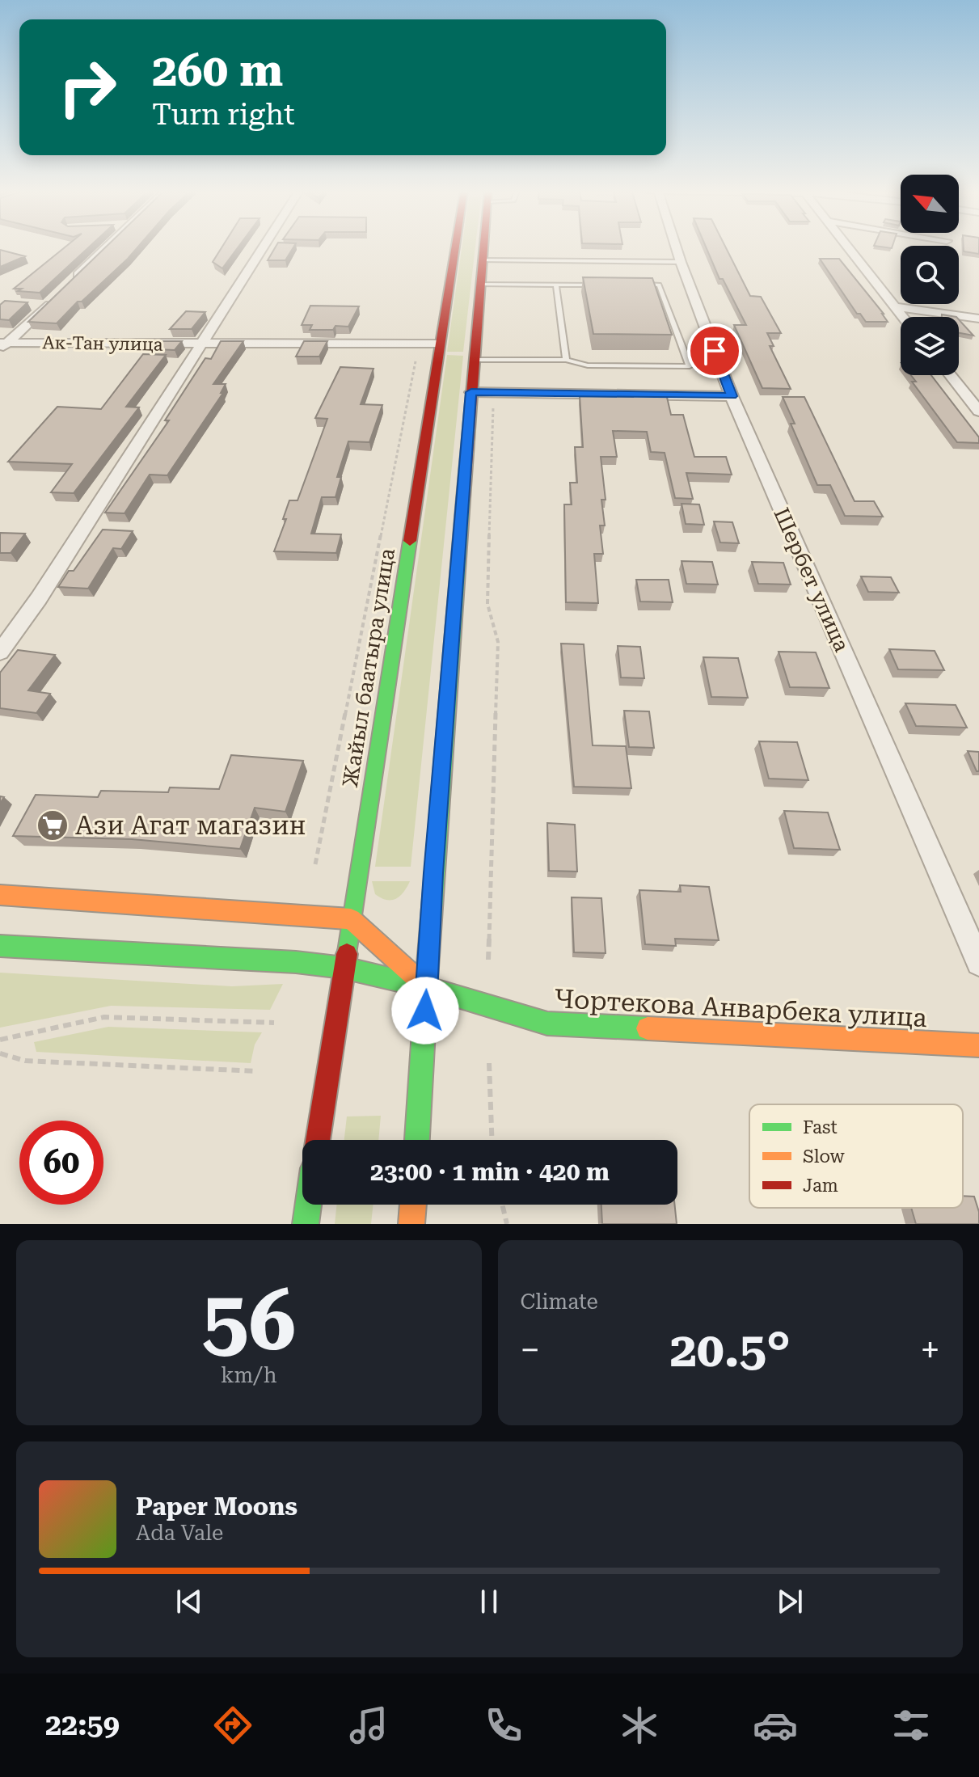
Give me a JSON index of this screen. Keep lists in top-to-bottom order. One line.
{"streets":{"main road":["Жайыл баатыра улица","Чортекова Анварбека улица"],"street":["Ак-Тан улица","Шербет улица"]},"crossings":[["Ак-Тан улица","Жайыл баатыра улица"],["Жайыл баатыра улица","Чортекова Анварбека улица"]],"places":{"supermarket":["Ази Агат магазин"]},"legend":["Fast","Slow","Jam"],"north":"top left","page":{"turn":["260 m","Turn right"],"limit":"60","trip":"23:00 · 1 min · 420 m","tile":[["56","km/h"],"Climate"],"heat":["−","20.5°","+"],"song":["Paper Moons","Ada Vale"],"tabs":"22:59"}}
